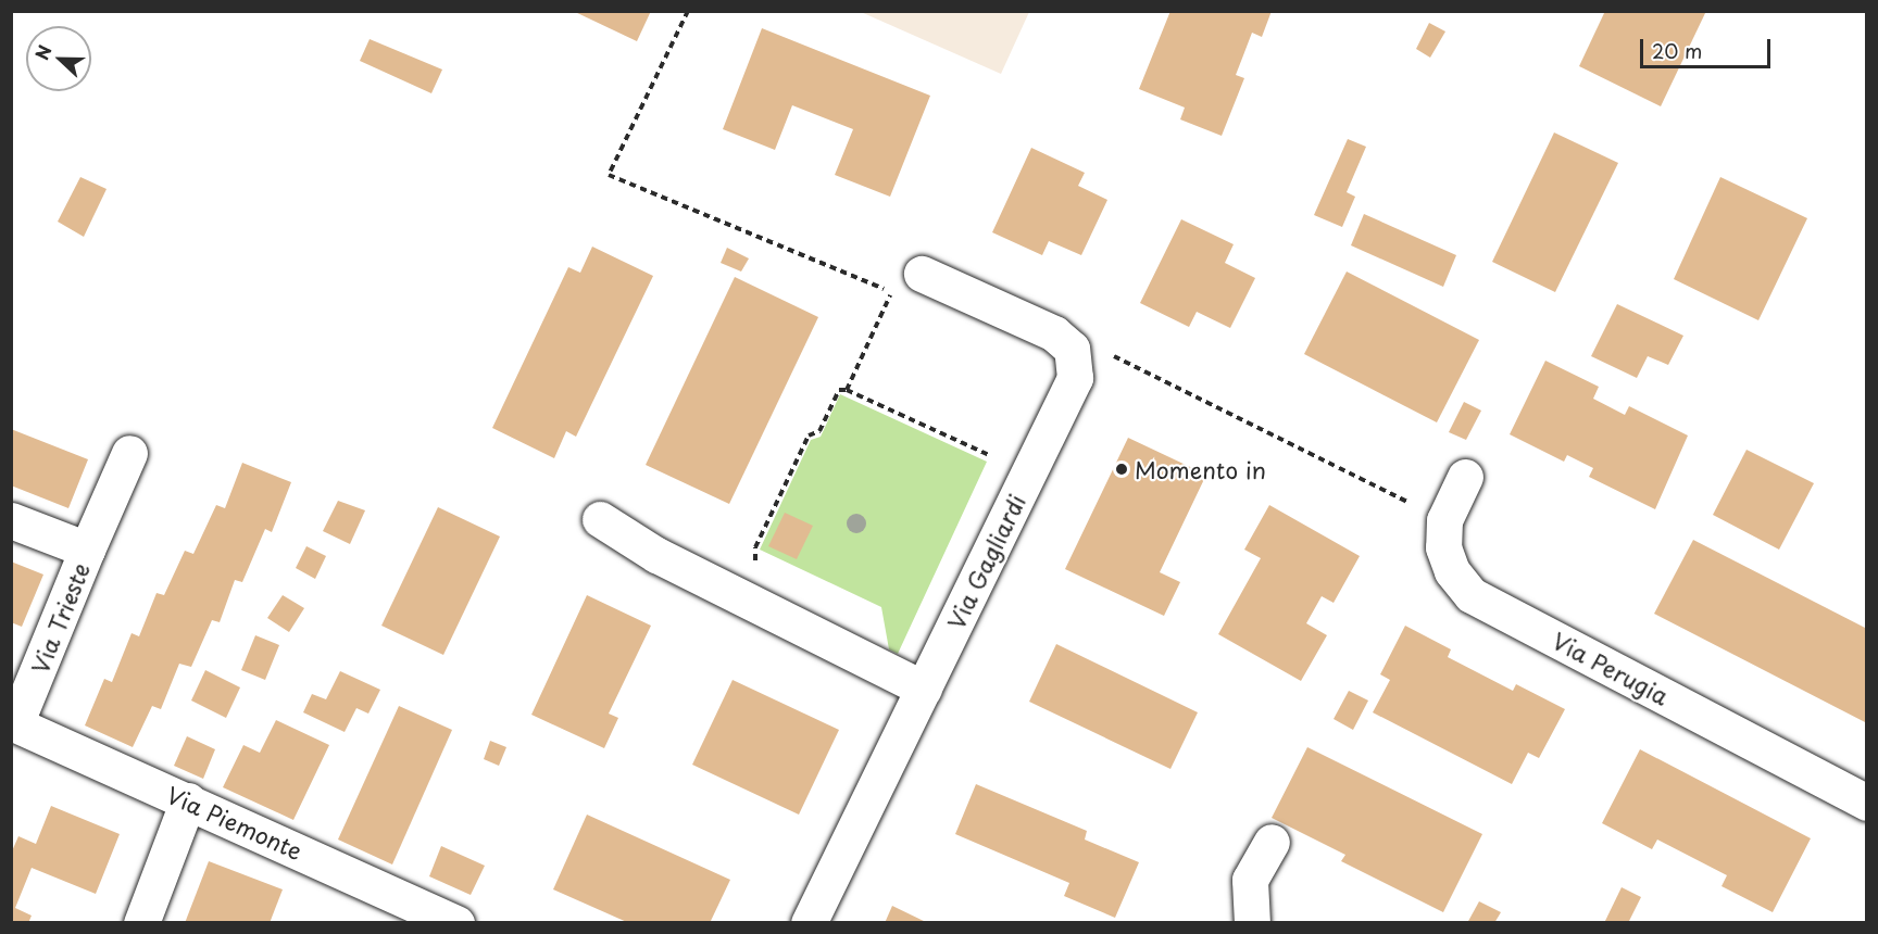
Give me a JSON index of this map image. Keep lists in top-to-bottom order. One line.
{"streets":{"street":["Via Gagliardi","Via Trieste","Via Perugia","Via Piemonte"]},"crossings":[["Via Trieste","Via Piemonte"]],"places":["Momento in"],"scale_bar":"20 m","north":"left"}
